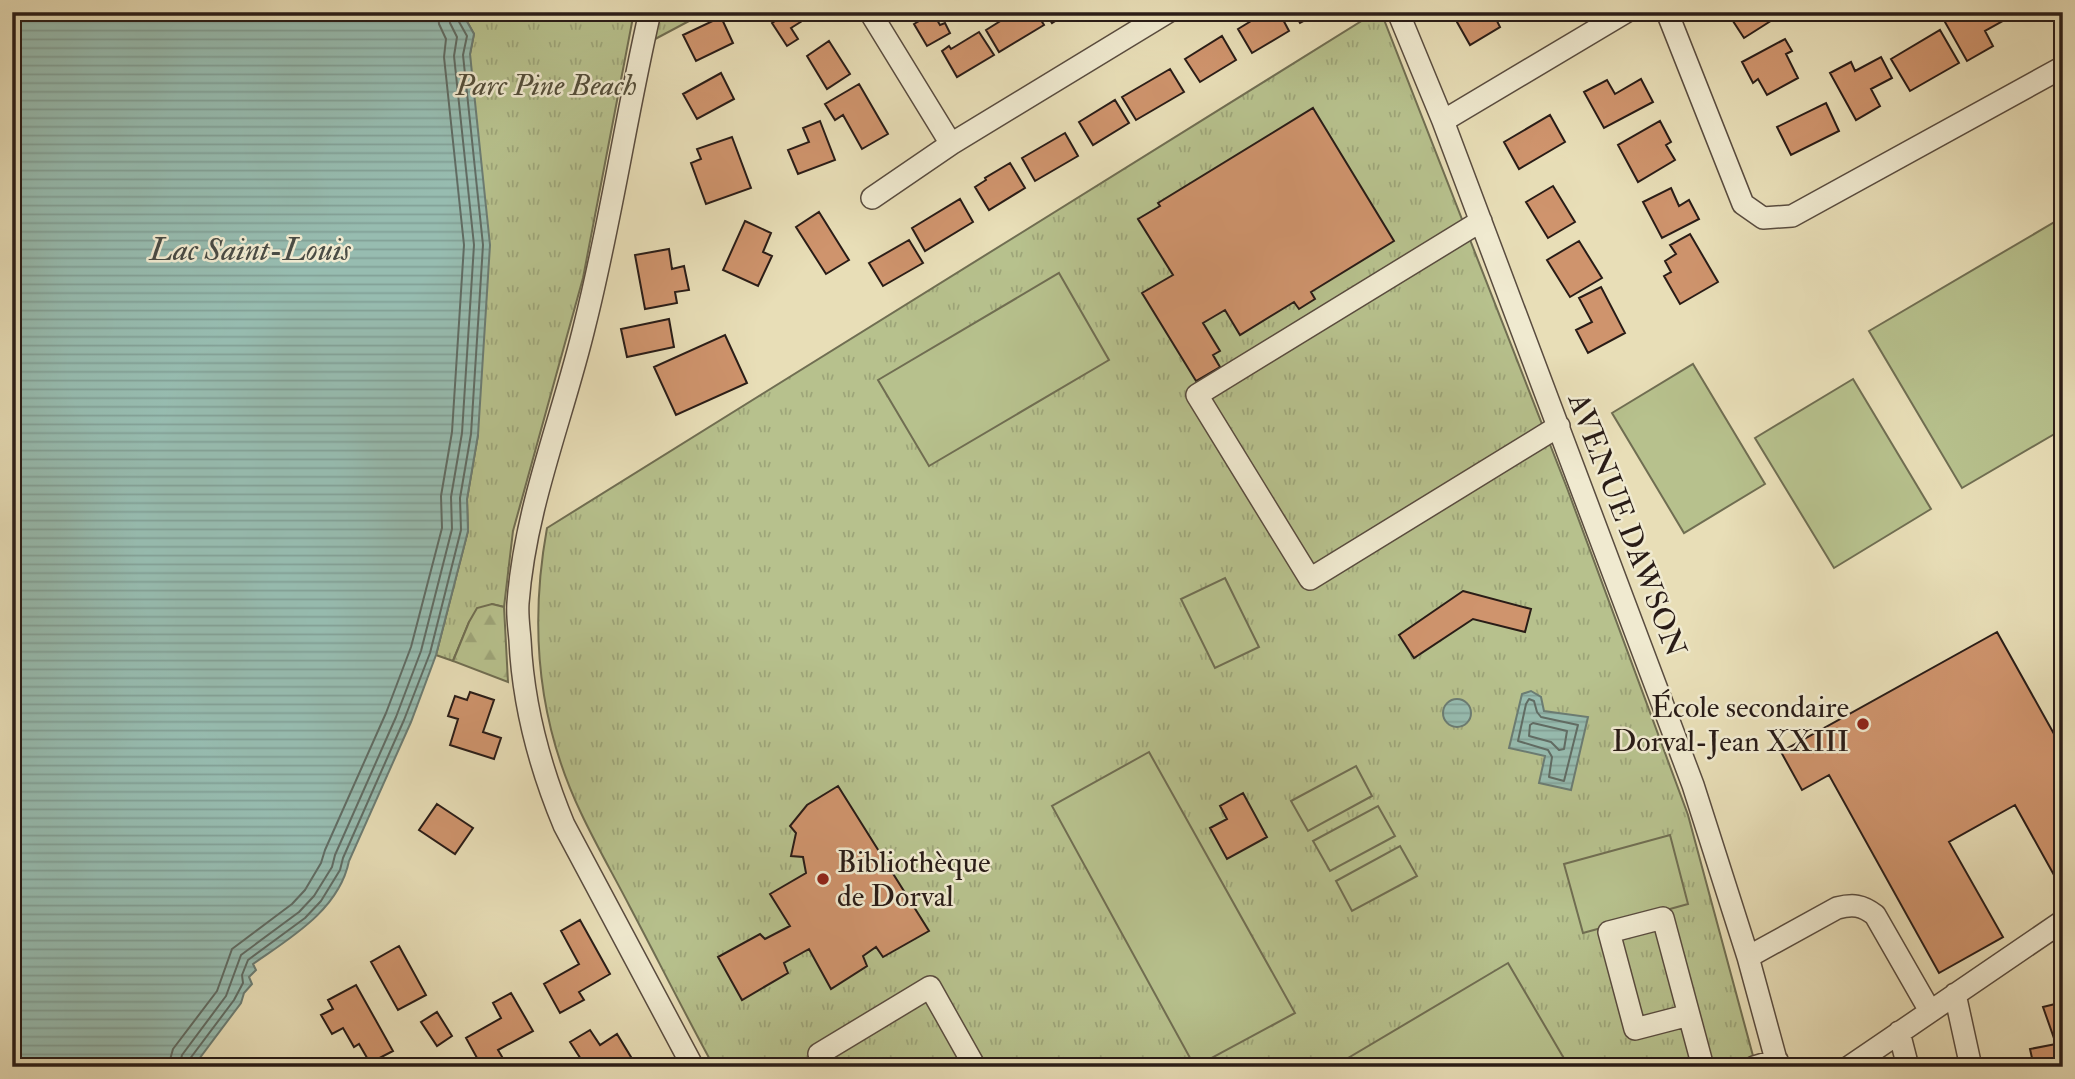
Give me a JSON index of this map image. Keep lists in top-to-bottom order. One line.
{"streets":{"street":["AVENUE DAWSON"]},"water":["Lac Saint-Louis"],"parks":["Parc Pine Beach"],"places":["École secondaire Dorval-Jean XXIII","Bibliothèque de Dorval"]}
